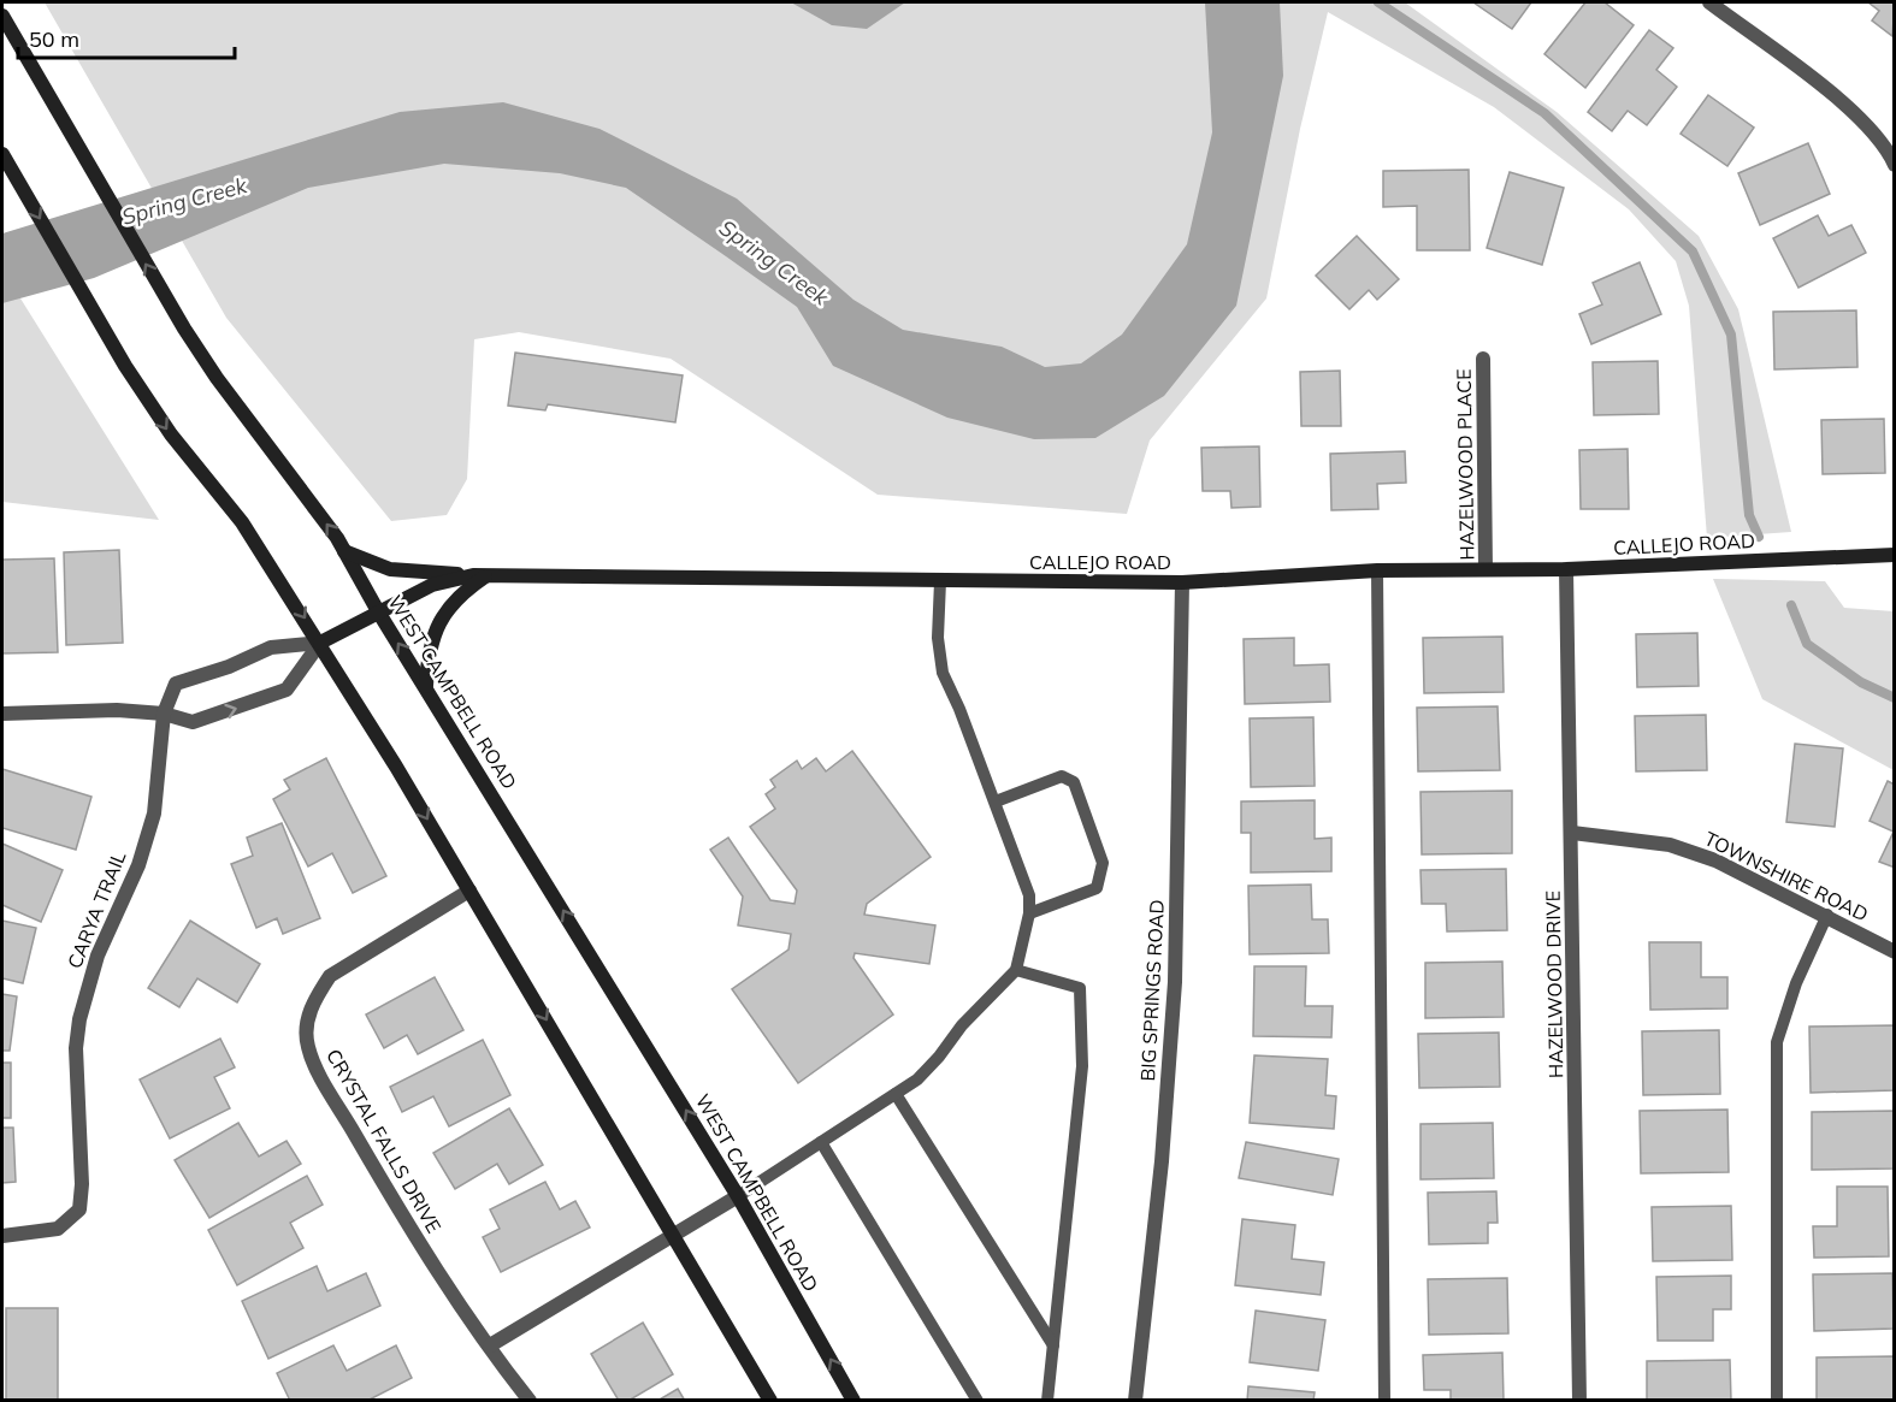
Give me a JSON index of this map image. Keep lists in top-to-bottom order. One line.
{"streets":{"main road":["CALLEJO ROAD","WEST CAMPBELL ROAD"],"street":["HAZELWOOD PLACE","TOWNSHIRE ROAD","CARYA TRAIL","HAZELWOOD DRIVE","BIG SPRINGS ROAD","CRYSTAL FALLS DRIVE"]},"crossings":[["HAZELWOOD PLACE","CALLEJO ROAD"],["CALLEJO ROAD","WEST CAMPBELL ROAD"],["CALLEJO ROAD","CARYA TRAIL"],["CALLEJO ROAD","HAZELWOOD DRIVE"],["CALLEJO ROAD","BIG SPRINGS ROAD"],["TOWNSHIRE ROAD","HAZELWOOD DRIVE"]],"water":["Spring Creek"],"scale_bar":"50 m"}
